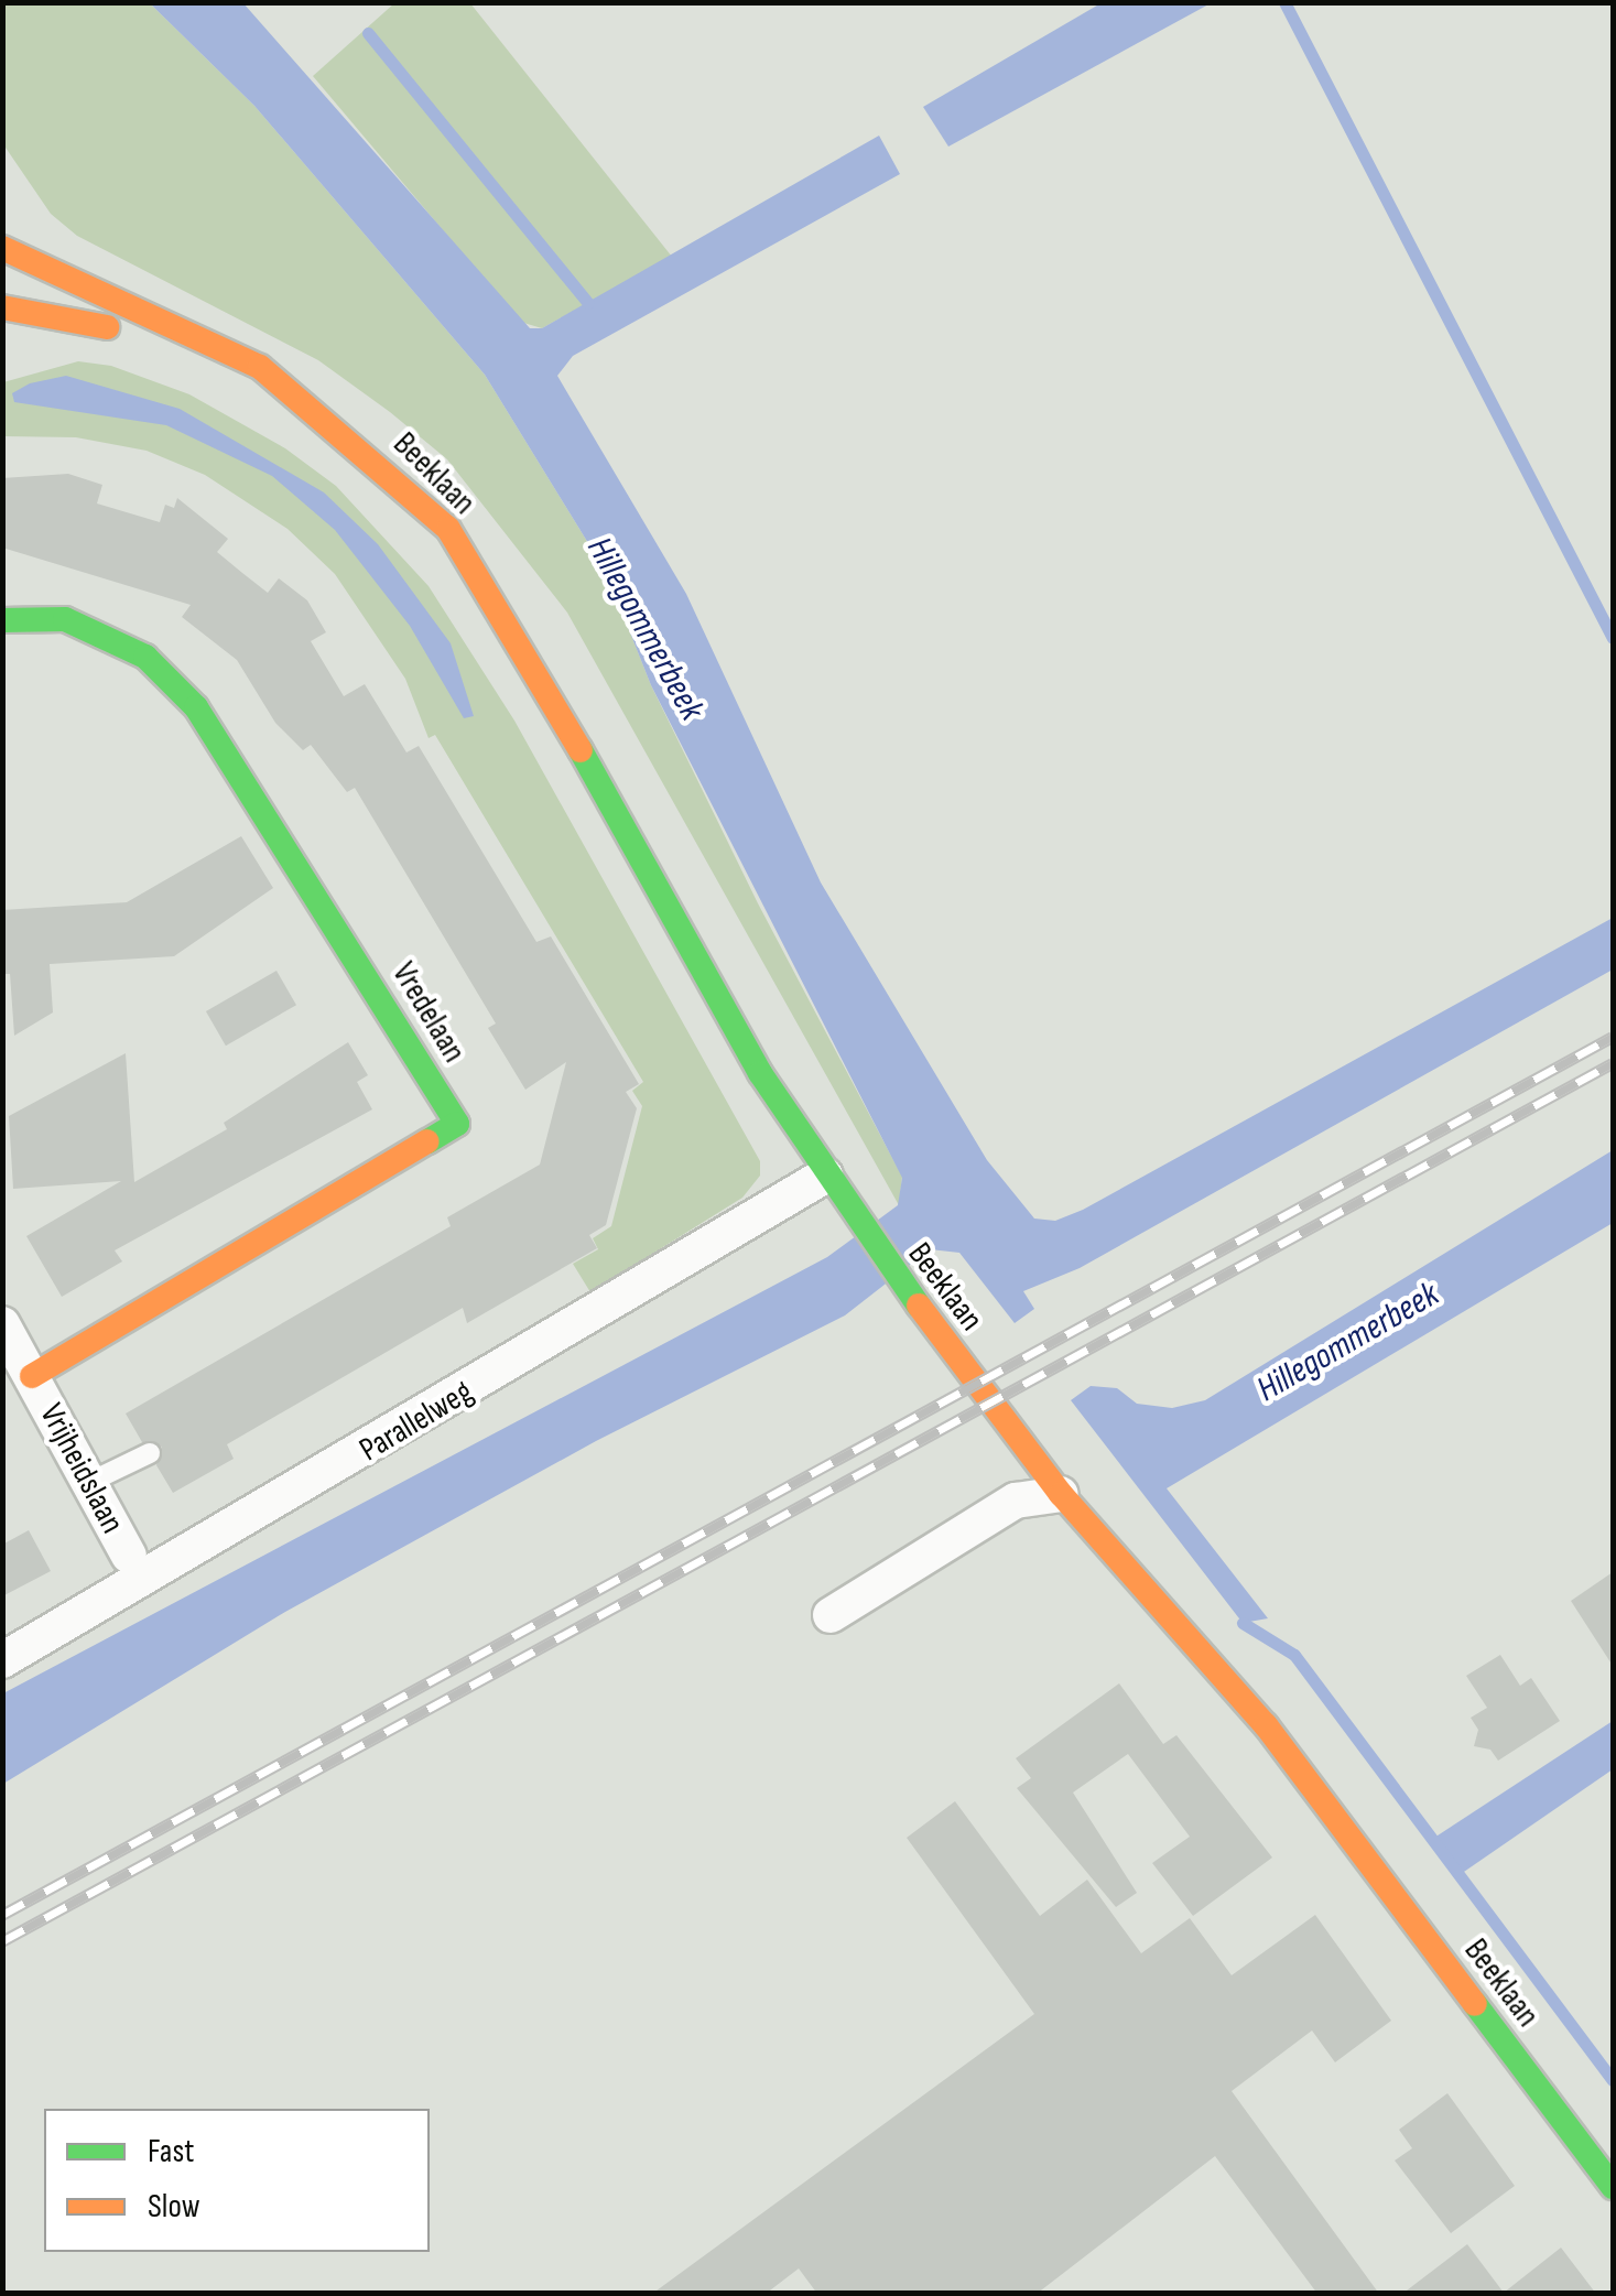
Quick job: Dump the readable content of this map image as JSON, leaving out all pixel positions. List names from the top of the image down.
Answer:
{
  "streets": {
    "main road": ["Beeklaan", "Vredelaan"],
    "street": ["Parallelweg", "Vrijheidslaan"]
  },
  "crossings": [
    ["Beeklaan", "Parallelweg"],
    ["Vredelaan", "Vrijheidslaan"]
  ],
  "water": ["Hillegommerbeek"],
  "legend": ["Fast", "Slow"]
}
